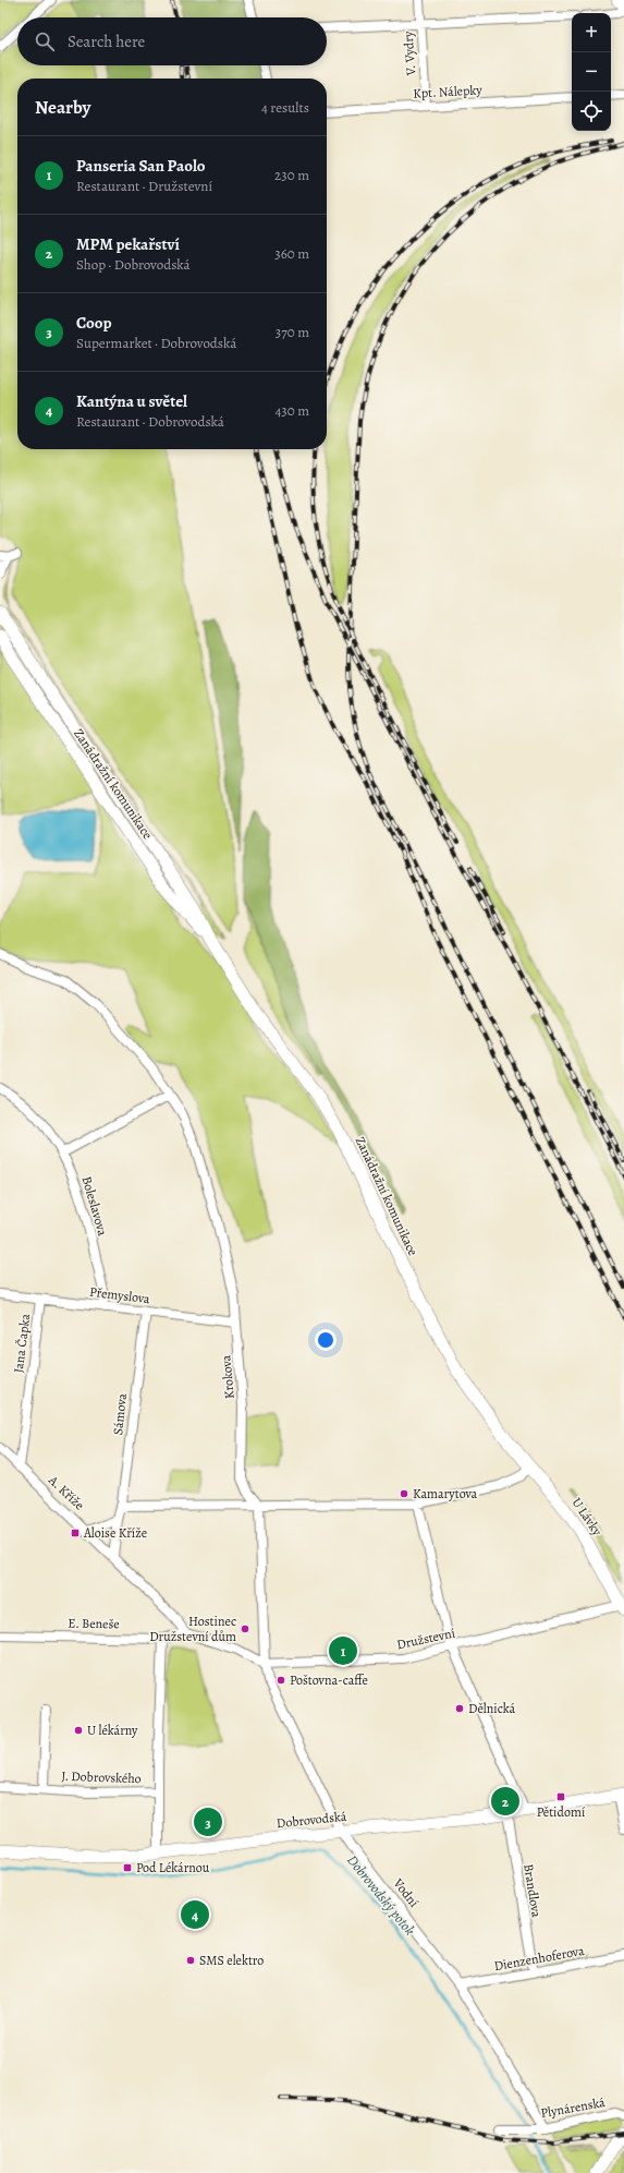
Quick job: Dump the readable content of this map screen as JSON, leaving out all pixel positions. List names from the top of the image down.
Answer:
{
  "streets": {
    "main road": ["Zanádražní komunikace", "U Lávky", "Dobrovodská"],
    "street": [
      "V. Vydry",
      "Kpt. Nálepky",
      "Boleslavova",
      "Přemyslova",
      "Jana Čapka",
      "Krokova",
      "Sámova",
      "A. Kříže",
      "E. Beneše",
      "Družstevní",
      "J. Dobrovského",
      "Brandlova",
      "Vodní",
      "Dienzenhoferova",
      "Plynárenská"
    ]
  },
  "crossings": [
    ["V. Vydry", "Kpt. Nálepky"],
    ["Zanádražní komunikace", "U Lávky"],
    ["Boleslavova", "Přemyslova"],
    ["Přemyslova", "Jana Čapka"],
    ["Přemyslova", "Krokova"],
    ["Přemyslova", "Sámova"],
    ["Jana Čapka", "A. Kříže"],
    ["Sámova", "A. Kříže"],
    ["A. Kříže", "E. Beneše"],
    ["A. Kříže", "Družstevní"],
    ["U Lávky", "Družstevní"],
    ["E. Beneše", "Družstevní"],
    ["Družstevní", "Vodní"],
    ["Dobrovodská", "Brandlova"],
    ["Dobrovodská", "Vodní"],
    ["Brandlova", "Dienzenhoferova"],
    ["Vodní", "Dienzenhoferova"],
    ["Vodní", "Plynárenská"]
  ],
  "water": ["Dobrovodský potok"],
  "places": {
    "other": [
      "Kamarytova",
      "Hostinec Družstevní dům",
      "Poštovna-caffe",
      "Dělnická",
      "U lékárny",
      "SMS elektro"
    ],
    "transit": ["Aloise Kříže", "Pětidomí", "Pod Lékárnou"]
  },
  "page": {
    "map_buttons": ["+", "−"],
    "search": "Search here",
    "heading": ["Nearby", "4 results"],
    "list": [
      {
        "mark": "1",
        "name": "Panseria San Paolo",
        "note": "Restaurant · Družstevní",
        "value": "230 m"
      },
      {
        "mark": "2",
        "name": "MPM pekařství",
        "note": "Shop · Dobrovodská",
        "value": "360 m"
      },
      {
        "mark": "3",
        "name": "Coop",
        "note": "Supermarket · Dobrovodská",
        "value": "370 m"
      },
      {
        "mark": "4",
        "name": "Kantýna u světel",
        "note": "Restaurant · Dobrovodská",
        "value": "430 m"
      }
    ],
    "pins": [
      "1",
      "2",
      "3",
      "4"
    ]
  }
}
